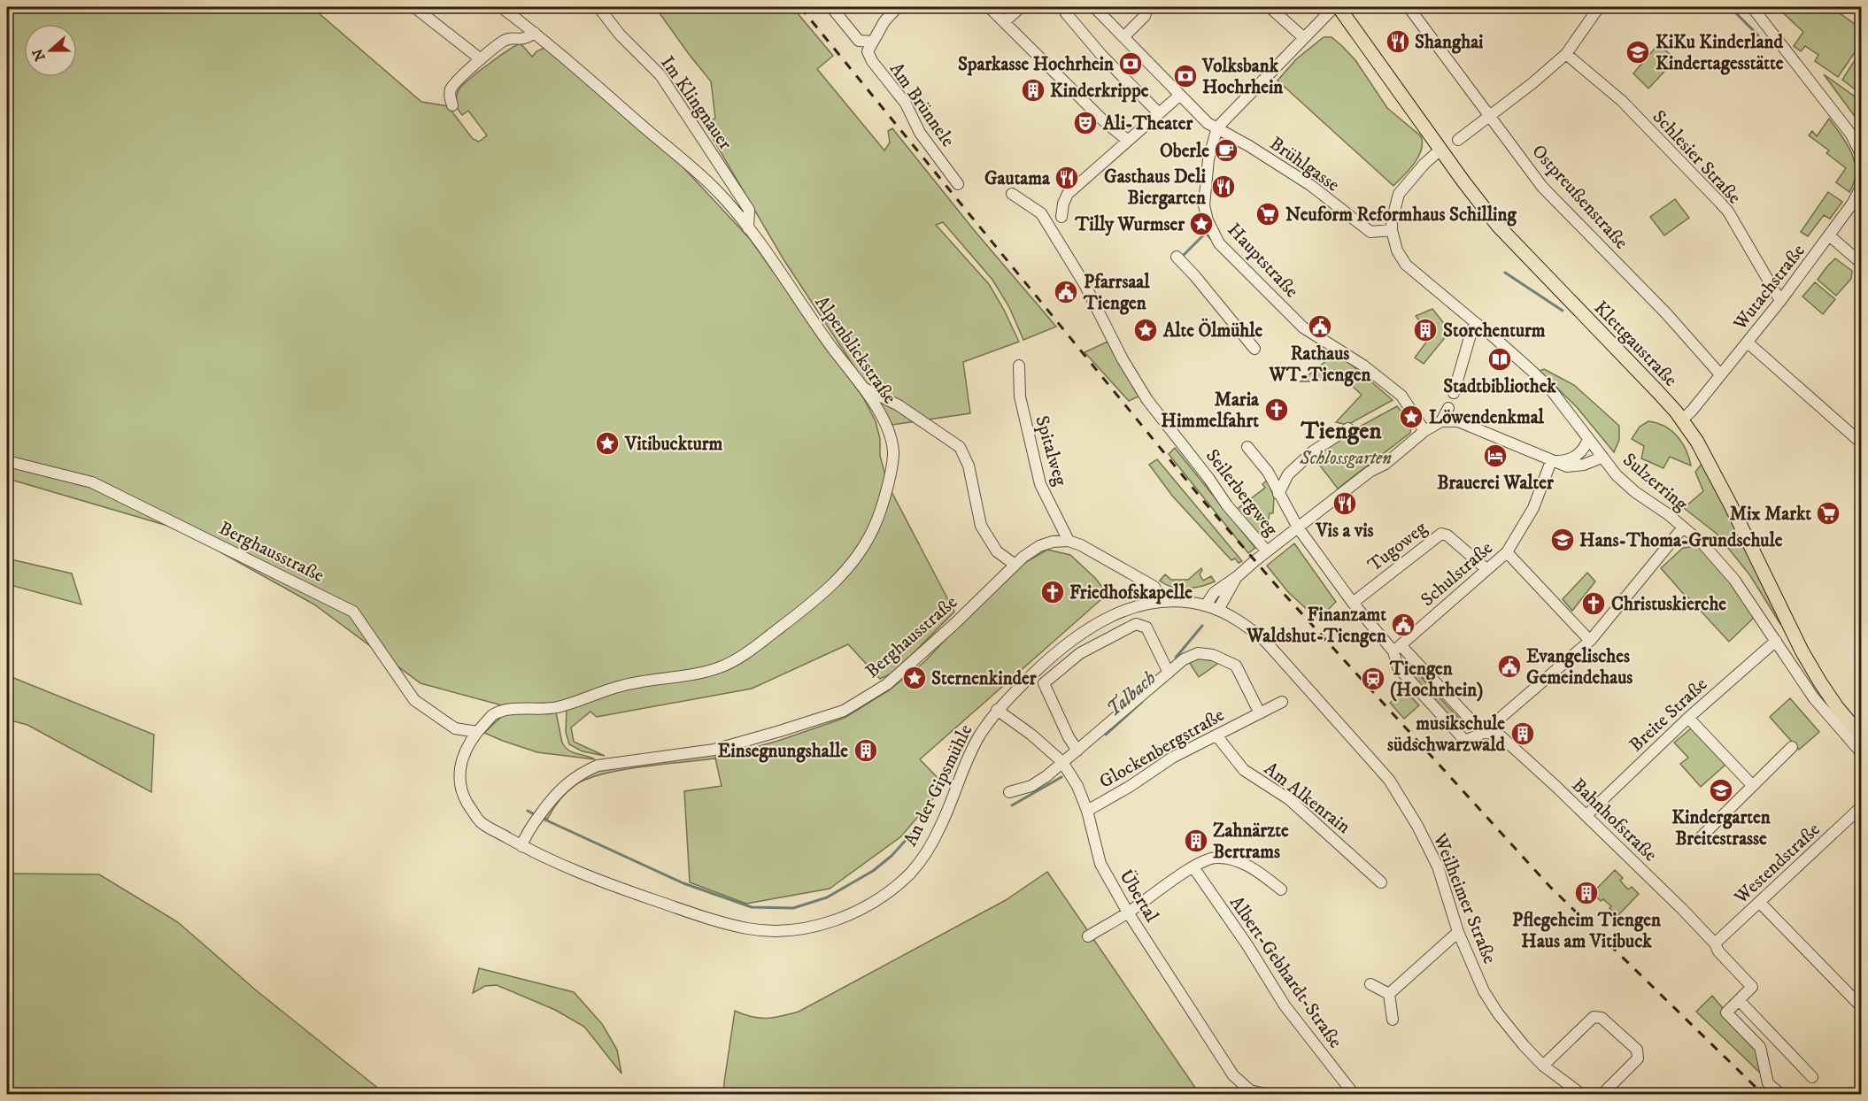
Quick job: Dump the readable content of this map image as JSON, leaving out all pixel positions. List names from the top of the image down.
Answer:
{
  "streets": {
    "main road": ["Klettgaustraße"],
    "street": [
      "Im Klingnauer",
      "Am Brünnele",
      "Schlesier Straße",
      "Brühlgasse",
      "Ostpreußenstraße",
      "Hauptstraße",
      "Wutachstraße",
      "Alpenblickstraße",
      "Spitalweg",
      "Sulzerring",
      "Seilerbergweg",
      "Tugoweg",
      "Berghausstraße",
      "Schulstraße",
      "Breite Straße",
      "Glockenbergstraße",
      "An der Gipsmühle",
      "Am Alkenrain",
      "Bahnhofstraße",
      "Westendstraße",
      "Übertal",
      "Weilheimer Straße",
      "Albert-Gebhardt-Straße"
    ]
  },
  "crossings": [
    ["Im Klingnauer", "Alpenblickstraße"],
    ["Schlesier Straße", "Wutachstraße"],
    ["Brühlgasse", "Hauptstraße"],
    ["Brühlgasse", "Sulzerring"],
    ["Ostpreußenstraße", "Wutachstraße"],
    ["Wutachstraße", "Klettgaustraße"],
    ["Alpenblickstraße", "Berghausstraße"],
    ["Alpenblickstraße", "An der Gipsmühle"],
    ["Spitalweg", "Berghausstraße"],
    ["Sulzerring", "Breite Straße"],
    ["Tugoweg", "Schulstraße"],
    ["Tugoweg", "Bahnhofstraße"],
    ["Berghausstraße", "An der Gipsmühle"],
    ["Schulstraße", "Bahnhofstraße"],
    ["Breite Straße", "Bahnhofstraße"],
    ["Glockenbergstraße", "Am Alkenrain"],
    ["Glockenbergstraße", "Übertal"],
    ["An der Gipsmühle", "Übertal"],
    ["An der Gipsmühle", "Weilheimer Straße"],
    ["Bahnhofstraße", "Westendstraße"],
    ["Übertal", "Albert-Gebhardt-Straße"]
  ],
  "districts": ["Tiengen"],
  "water": ["Talbach"],
  "parks": ["Schlossgarten"],
  "places": {
    "restaurant": [
      "Shanghai",
      "Gautama",
      "Gasthaus Deli Biergarten",
      "Vis a vis"
    ],
    "school or university": ["KiKu Kinderland Kindertagesstätte", "Hans-Thoma-Grundschule", "Kindergarten Breitestrasse"],
    "bank": ["Sparkasse Hochrhein", "Volksbank Hochrhein"],
    "building": [
      "Kinderkrippe",
      "Storchenturm",
      "musikschule südschwarzwald",
      "Einsegnungshalle",
      "Zahnärzte Bertrams",
      "Pflegeheim Tiengen Haus am Vitibuck"
    ],
    "theatre": ["Ali-Theater"],
    "cafe": ["Oberle"],
    "supermarket": ["Neuform Reformhaus Schilling", "Mix Markt"],
    "place": [
      "Tilly Wurmser",
      "Alte Ölmühle",
      "Löwendenkmal",
      "Vitibuckturm",
      "Sternenkinder"
    ],
    "public building": [
      "Pfarrsaal Tiengen",
      "Rathaus WT-Tiengen",
      "Finanzamt Waldshut-Tiengen",
      "Evangelisches Gemeindehaus"
    ],
    "library": ["Stadtbibliothek"],
    "church": ["Maria Himmelfahrt", "Friedhofskapelle", "Christuskierche"],
    "hotel": ["Brauerei Walter"],
    "station": ["Tiengen (Hochrhein)"]
  },
  "north": "left"
}
